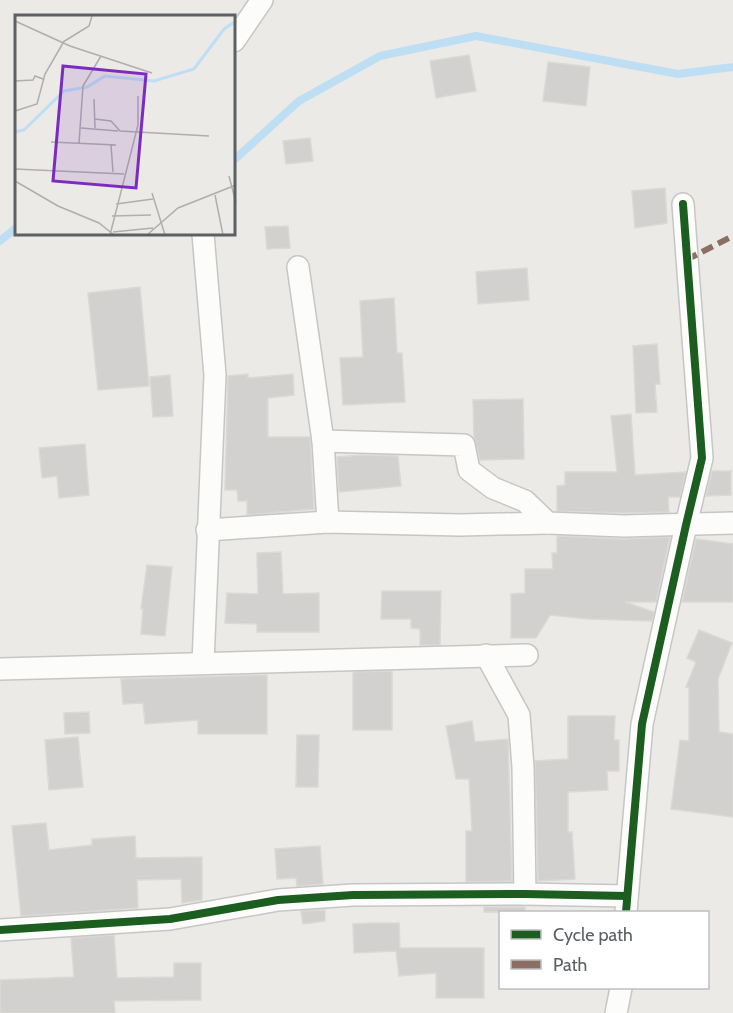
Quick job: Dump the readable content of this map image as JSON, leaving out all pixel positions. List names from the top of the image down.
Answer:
{
  "legend": ["Cycle path", "Path"]
}
